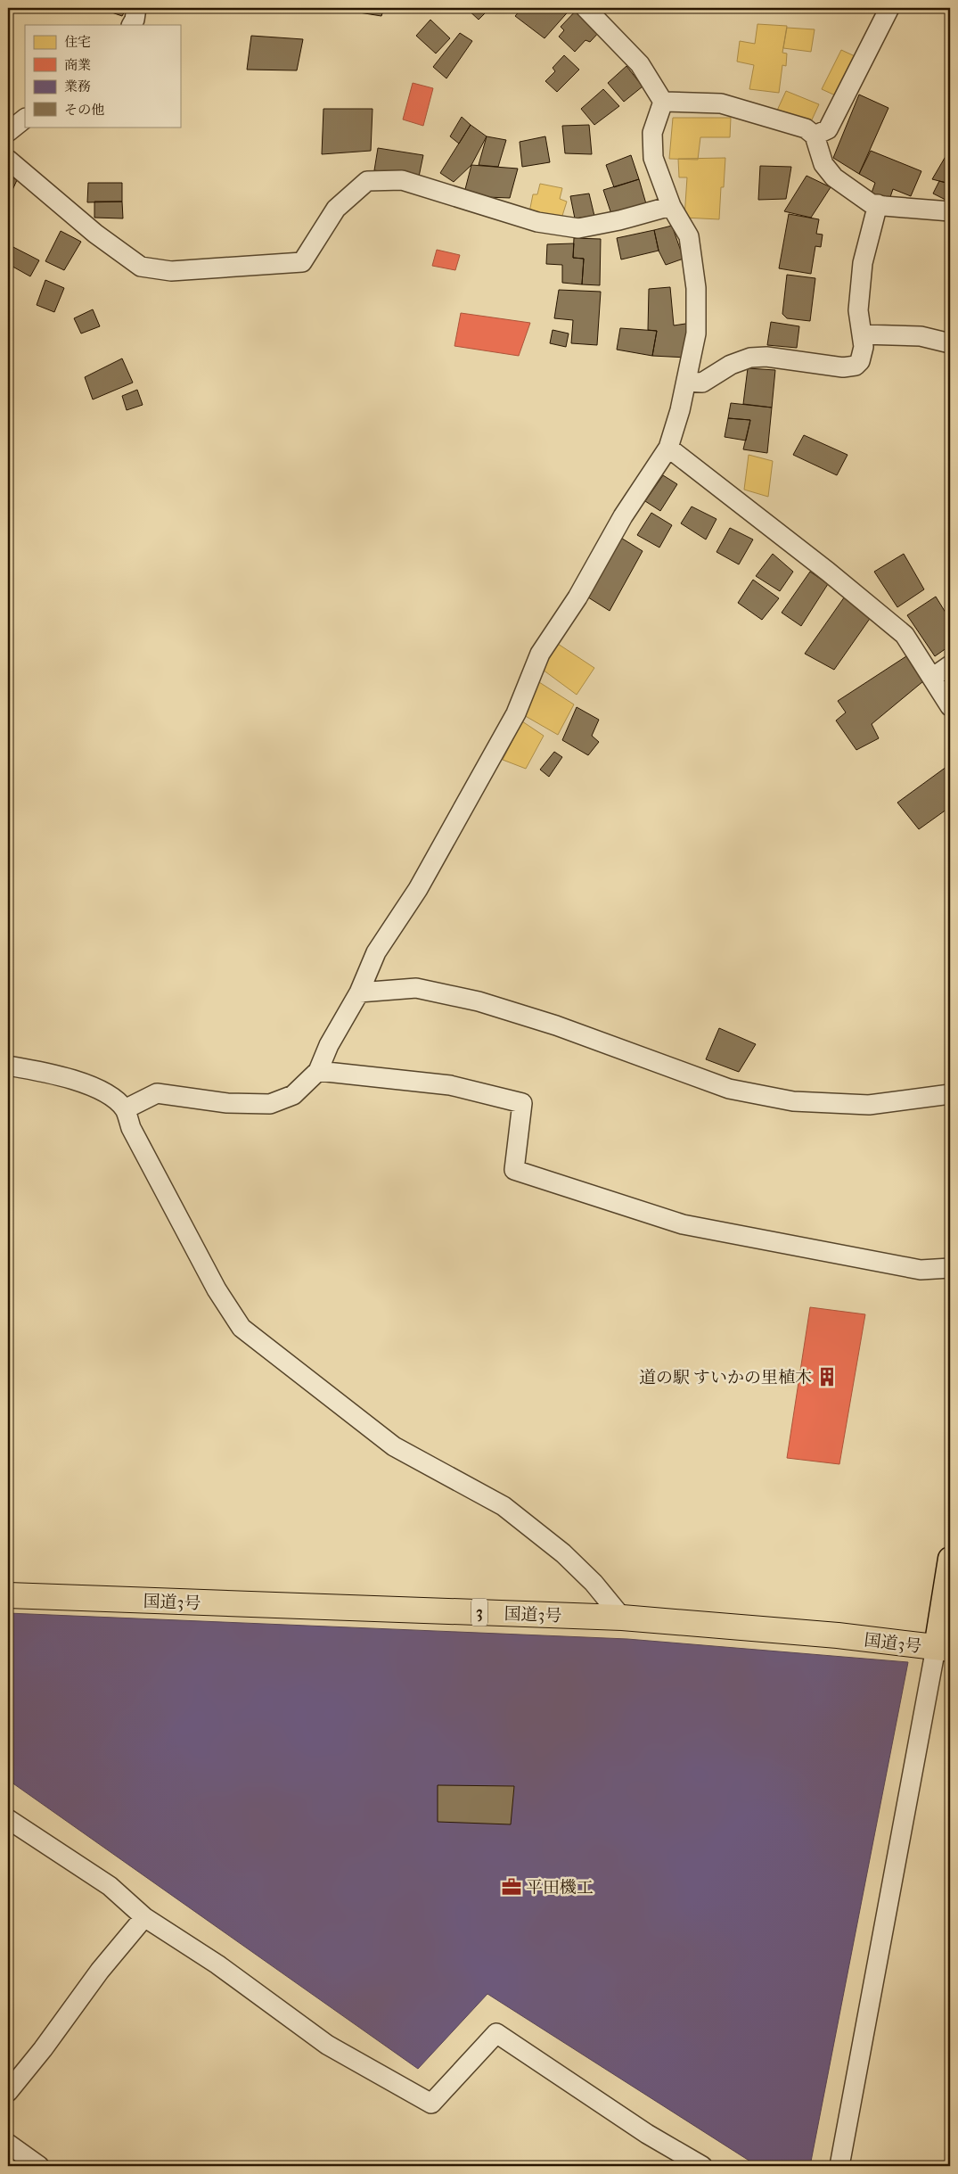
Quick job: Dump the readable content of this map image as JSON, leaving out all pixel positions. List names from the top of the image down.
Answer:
{
  "streets": {
    "highway": ["国道3号", "3"]
  },
  "places": {
    "building": ["道の駅 すいかの里植木"],
    "office": ["平田機工"]
  },
  "legend": [
    "住宅",
    "商業",
    "業務",
    "その他"
  ]
}
